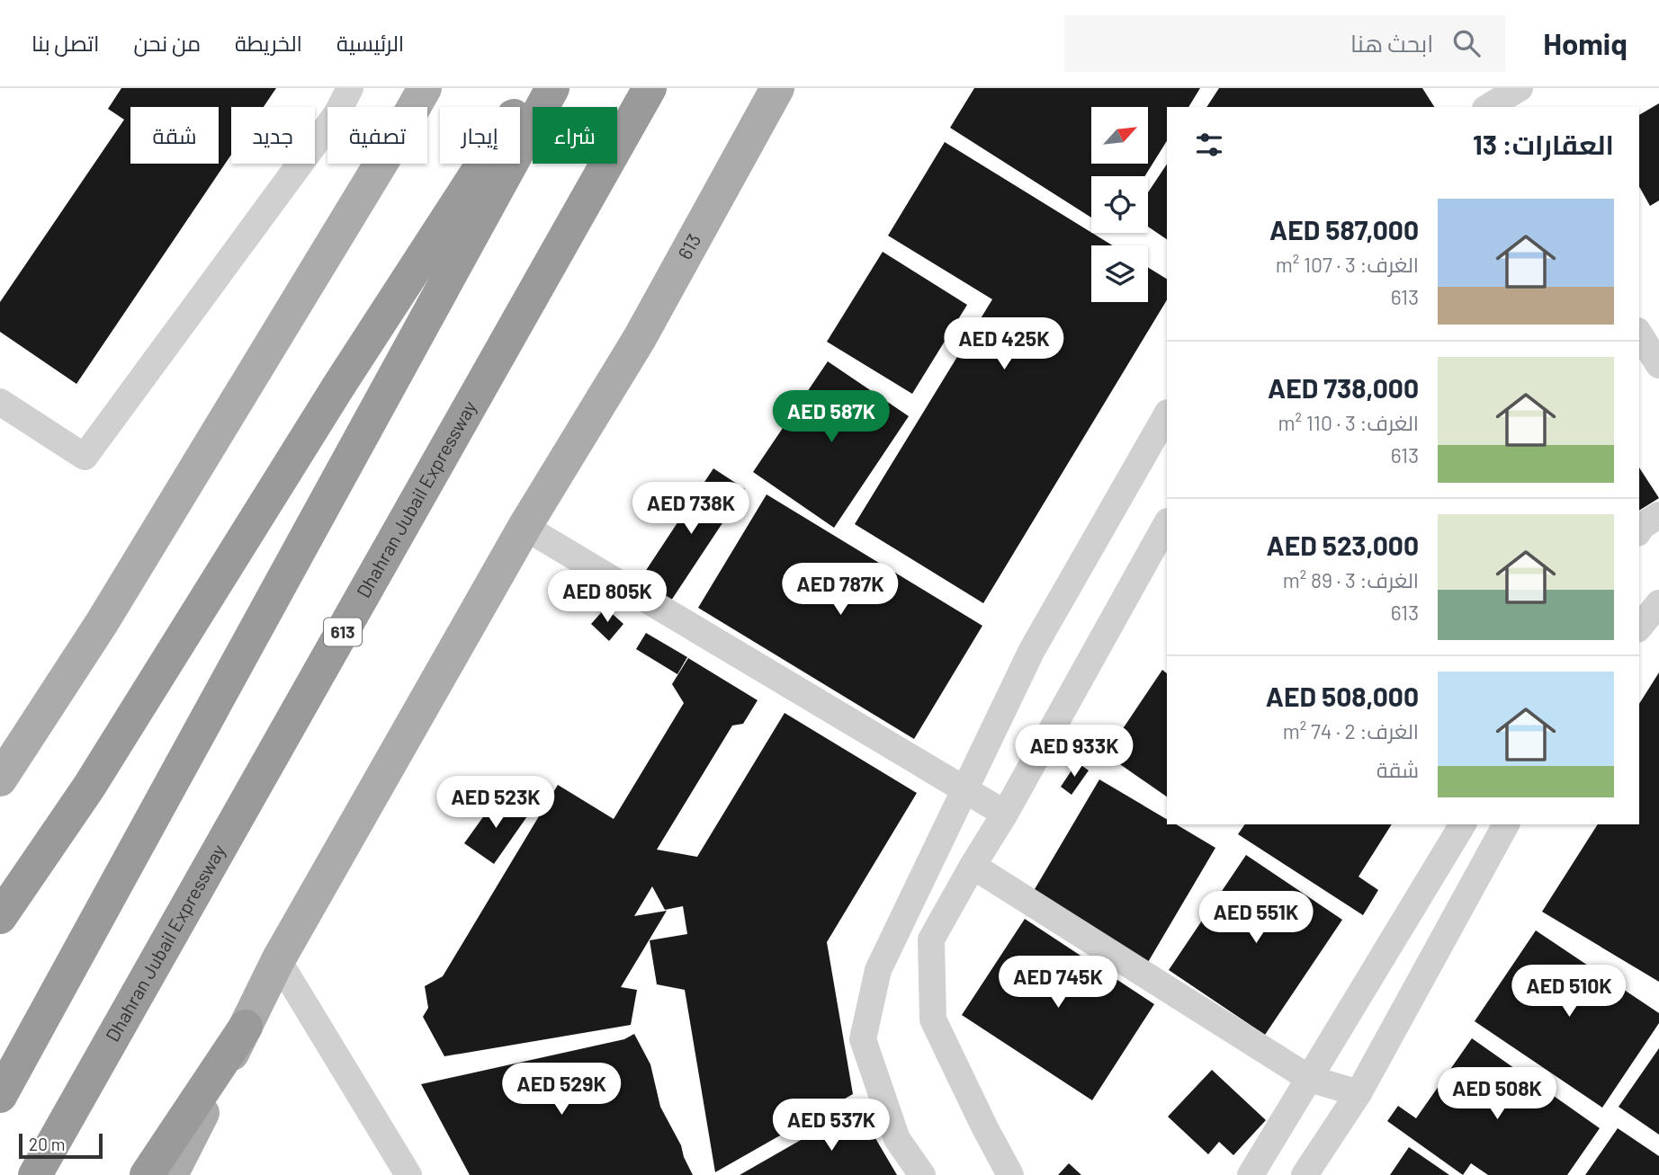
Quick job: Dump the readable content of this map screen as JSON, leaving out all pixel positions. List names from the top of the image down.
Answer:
{
  "streets": {
    "highway": ["613", "Dhahran Jubail Expressway"]
  },
  "scale_bar": "20 m",
  "north": "top right",
  "page": {
    "header": "Homiq",
    "search": "ابحث هنا",
    "nav": [
      "الرئيسية",
      "الخريطة",
      "من نحن",
      "اتصل بنا"
    ],
    "chip": [
      "شراء",
      "إيجار",
      "تصفية",
      "جديد",
      "شقة"
    ],
    "heading": "العقارات: 13",
    "list": [
      {
        "name": "AED 587,000",
        "note": "الغرف: 3 · 107 m² · 613"
      },
      {
        "name": "AED 738,000",
        "note": "الغرف: 3 · 110 m² · 613"
      },
      {
        "name": "AED 523,000",
        "note": "الغرف: 3 · 89 m² · 613"
      },
      {
        "name": "AED 508,000",
        "note": "الغرف: 2 · 74 m² · شقة"
      }
    ],
    "price": [
      "AED 425K",
      "AED 587K",
      "AED 738K",
      "AED 787K",
      "AED 805K",
      "AED 933K",
      "AED 523K",
      "AED 551K",
      "AED 745K",
      "AED 510K",
      "AED 529K",
      "AED 508K",
      "AED 537K"
    ],
    "scale": "20 m"
  }
}
